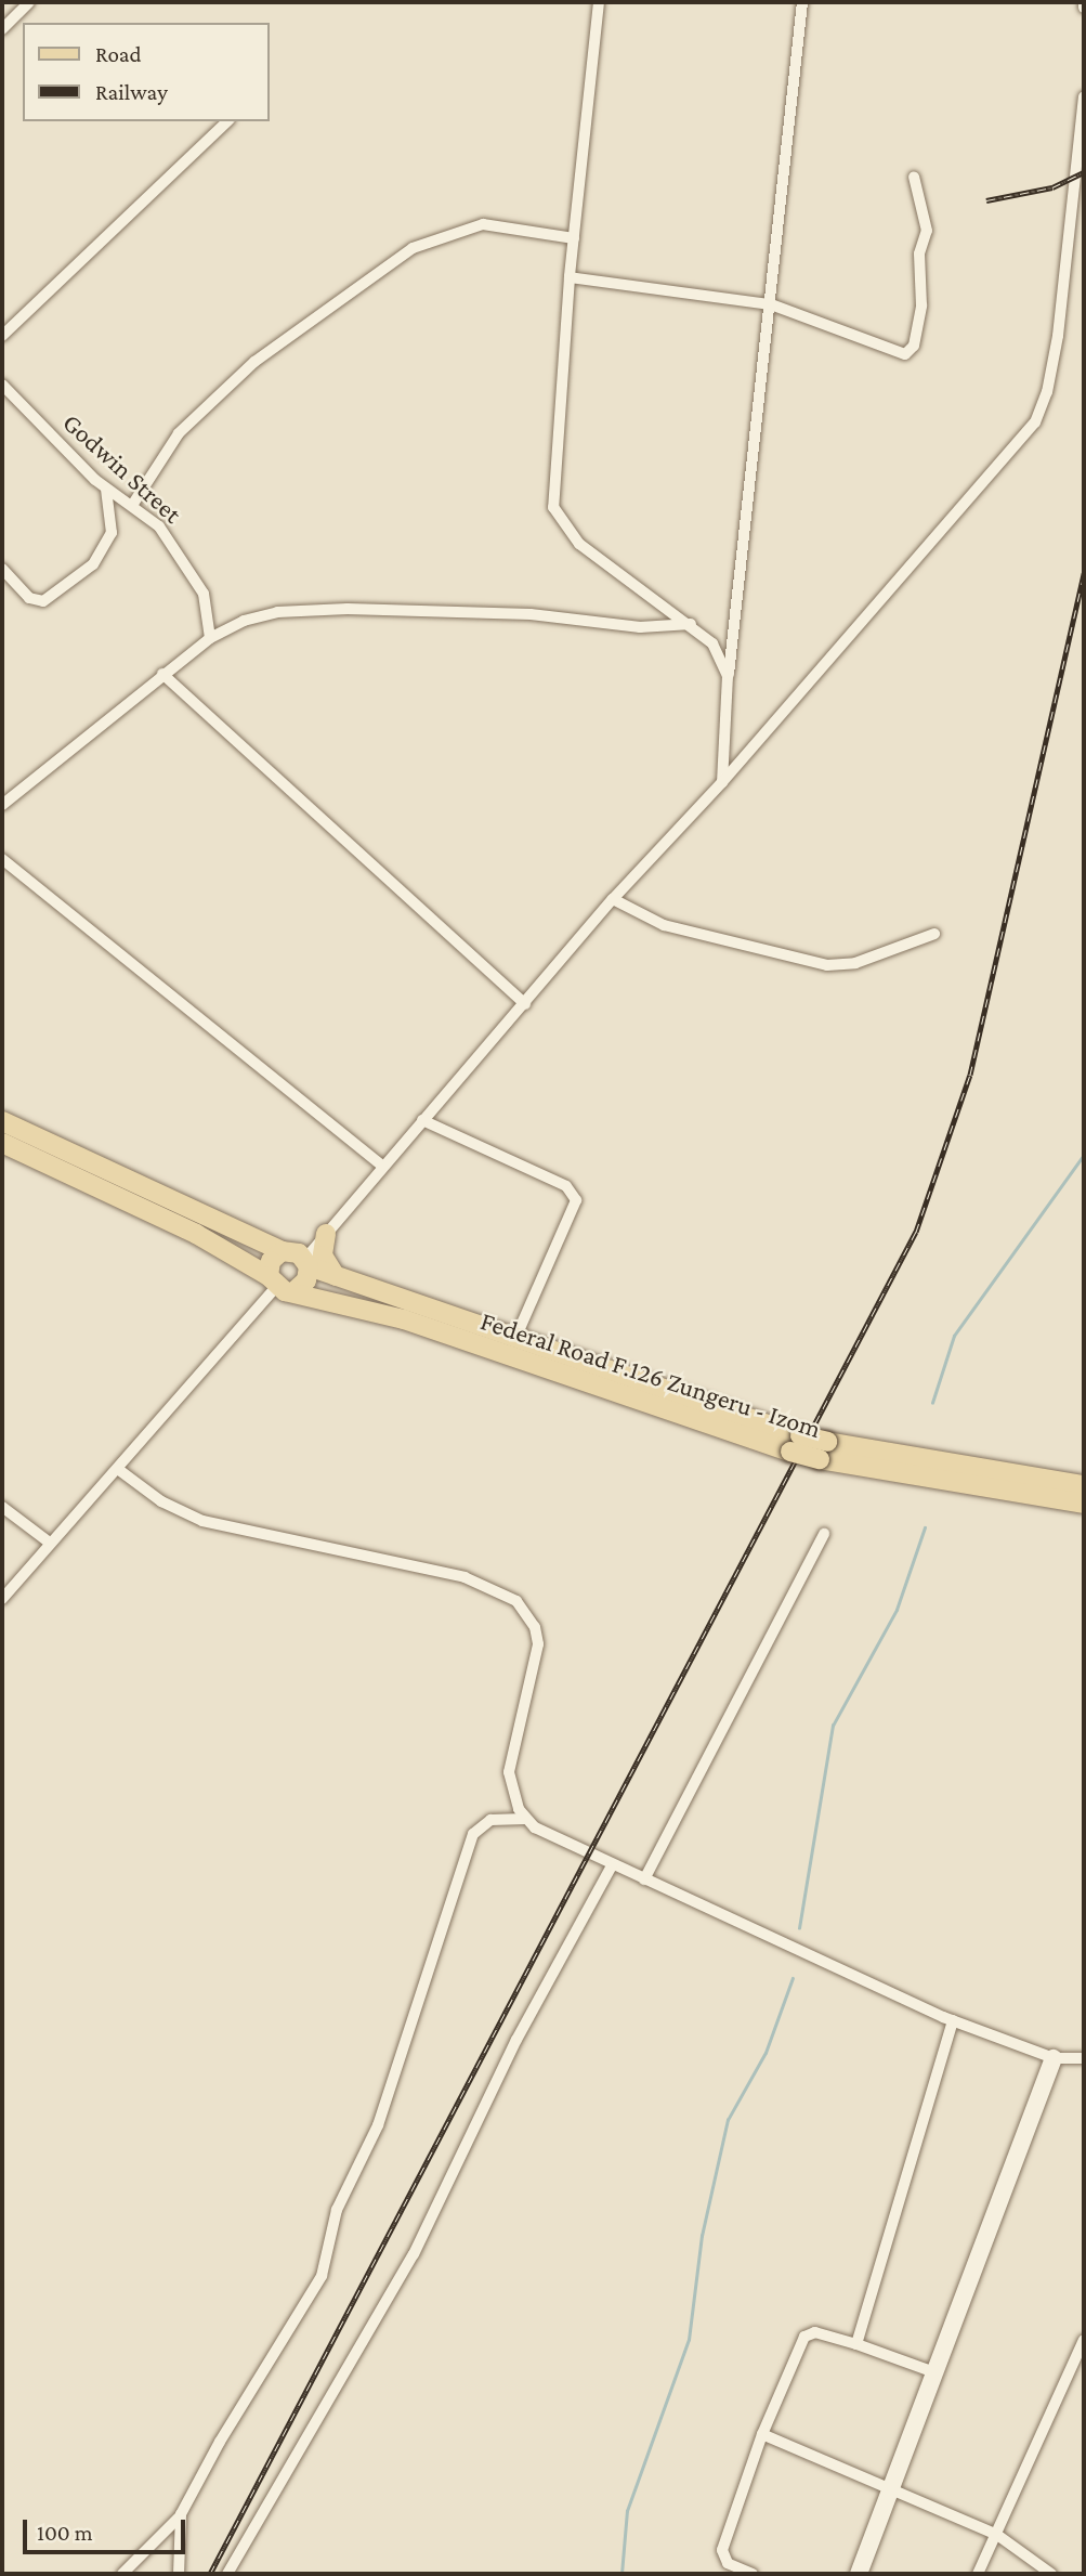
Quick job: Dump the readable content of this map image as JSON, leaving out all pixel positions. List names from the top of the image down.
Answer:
{
  "streets": {
    "main road": ["Federal Road F.126 Zungeru - Izom"],
    "street": ["Godwin Street"]
  },
  "legend": ["Road", "Railway"],
  "scale_bar": "100 m"
}
